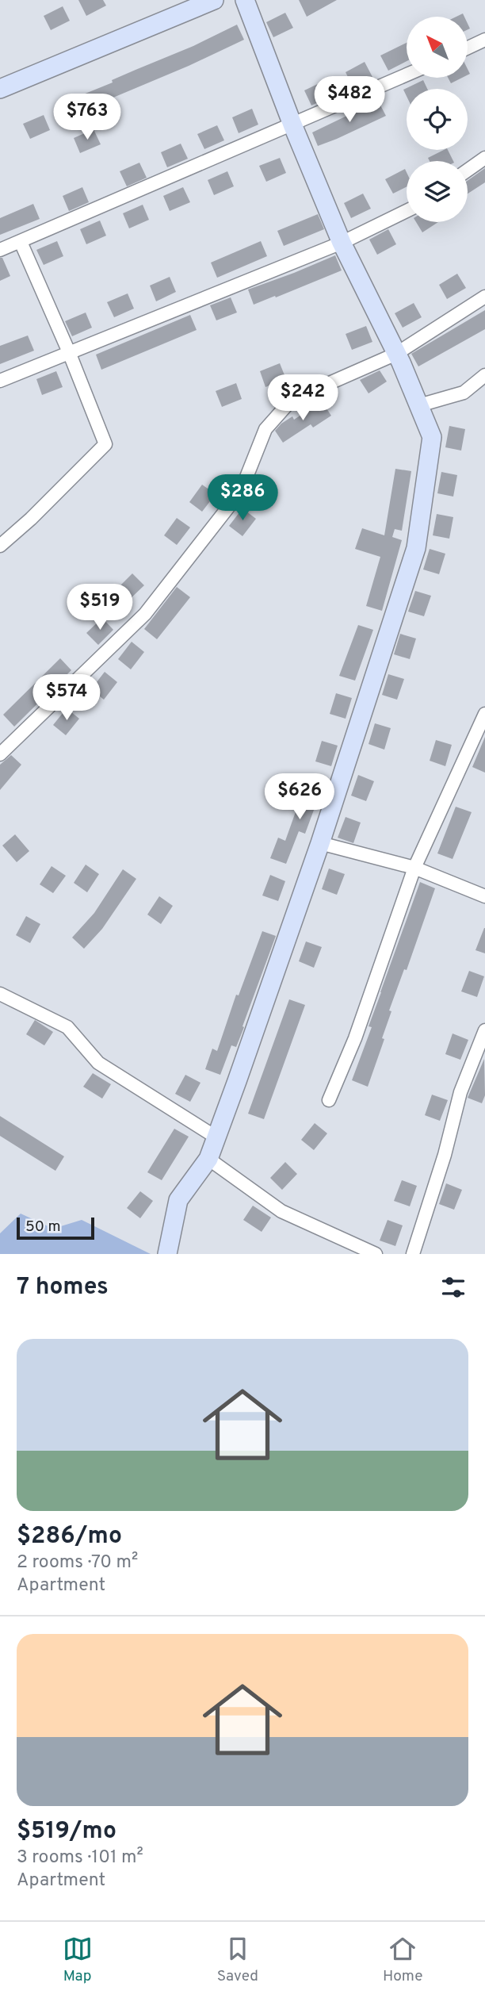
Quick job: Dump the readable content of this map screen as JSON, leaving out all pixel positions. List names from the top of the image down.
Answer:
{
  "scale_bar": "50 m",
  "north": "top left",
  "page": {
    "price": [
      "$482",
      "$763",
      "$242",
      "$286",
      "$519",
      "$574",
      "$626"
    ],
    "scale": "50 m",
    "heading": "7 homes",
    "list": [
      {
        "name": "$286/mo",
        "note": "2 rooms · 70 m² · Apartment"
      },
      {
        "name": "$519/mo",
        "note": "3 rooms · 101 m² · Apartment"
      }
    ],
    "tabs": ["Map", "Saved", "Home"]
  }
}
